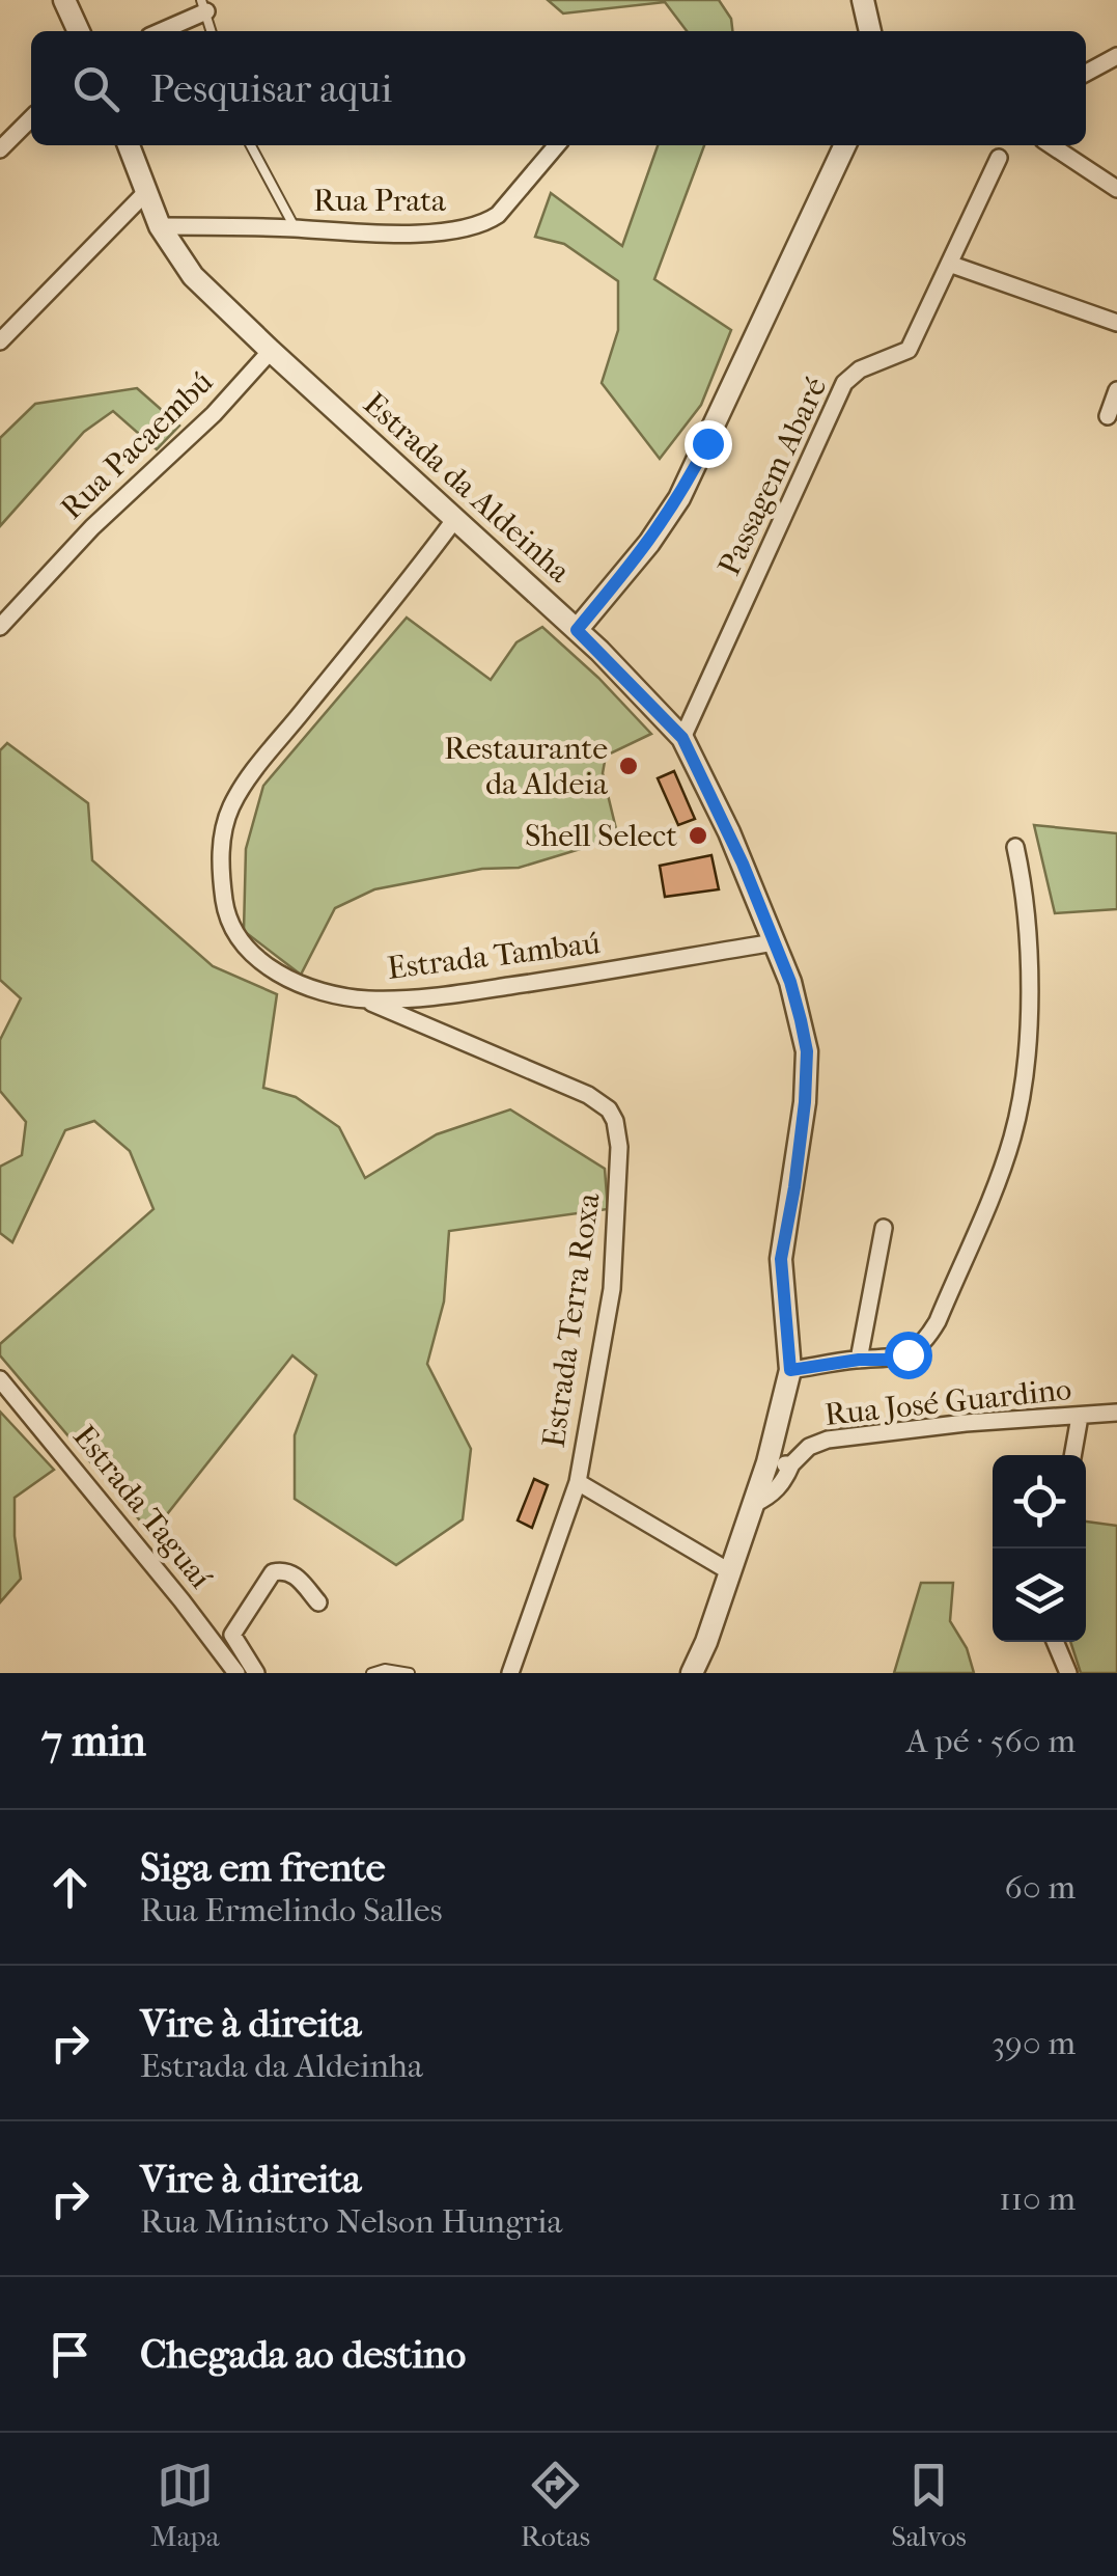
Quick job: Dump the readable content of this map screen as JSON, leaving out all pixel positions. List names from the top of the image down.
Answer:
{
  "streets": {
    "street": [
      "Rua Prata",
      "Rua Pacaembú",
      "Passagem Abaré",
      "Estrada da Aldeinha",
      "Estrada Tambaú",
      "Estrada Terra Roxa",
      "Rua José Guardino",
      "Estrada Taguaí"
    ]
  },
  "crossings": [
    ["Rua Prata", "Estrada da Aldeinha"],
    ["Rua Pacaembú", "Estrada da Aldeinha"],
    ["Passagem Abaré", "Estrada da Aldeinha"],
    ["Estrada da Aldeinha", "Estrada Tambaú"],
    ["Estrada da Aldeinha", "Rua José Guardino"],
    ["Estrada Tambaú", "Estrada Terra Roxa"]
  ],
  "places": ["Restaurante da Aldeia", "Shell Select"],
  "page": {
    "search": "Pesquisar aqui",
    "heading": ["7 min", "A pé · 560 m"],
    "list": [
      ["Siga em frente", "Rua Ermelindo Salles", "60 m"],
      ["Vire à direita", "Estrada da Aldeinha", "390 m"],
      ["Vire à direita", "Rua Ministro Nelson Hungria", "110 m"],
      "Chegada ao destino"
    ],
    "nav": ["Mapa", "Rotas", "Salvos"]
  }
}
